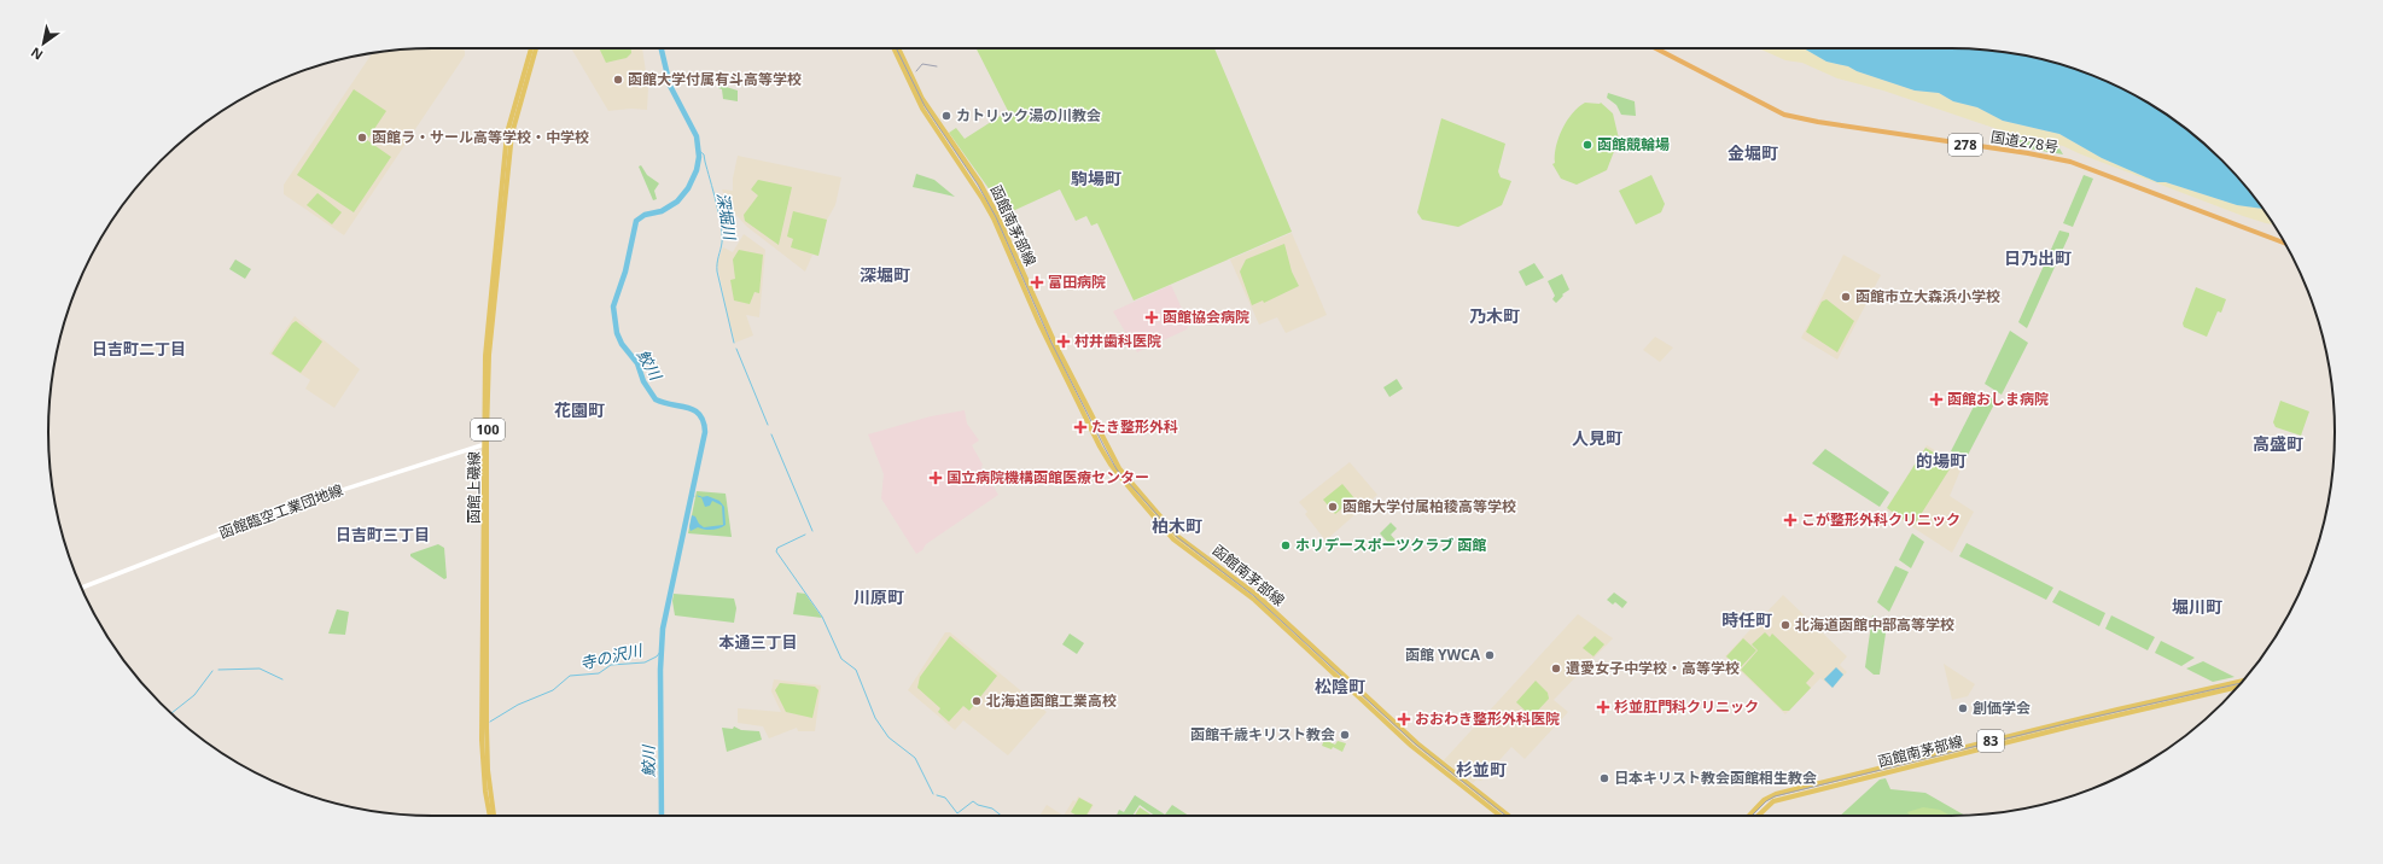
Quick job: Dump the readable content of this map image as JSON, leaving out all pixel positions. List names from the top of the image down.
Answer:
{
  "streets": {
    "highway": ["国道278号", "278"],
    "main road": [
      "函館南茅部線",
      "100",
      "函館上磯線",
      "函館臨空工業団地線",
      "83"
    ]
  },
  "crossings": [
    ["函館上磯線", "函館臨空工業団地線"]
  ],
  "districts": [
    "金堀町",
    "駒場町",
    "日乃出町",
    "深堀町",
    "乃木町",
    "日吉町二丁目",
    "花園町",
    "人見町",
    "高盛町",
    "的場町",
    "柏木町",
    "日吉町三丁目",
    "川原町",
    "堀川町",
    "時任町",
    "本通三丁目",
    "松陰町",
    "杉並町"
  ],
  "water": ["深堀川", "鮫川", "寺の沢川"],
  "places": {
    "other": [
      "函館大学付属有斗高等学校",
      "カトリック湯の川教会",
      "函館ラ・サール高等学校・中学校",
      "函館競輪場",
      "函館市立大森浜小学校",
      "函館大学付属柏稜高等学校",
      "ホリデースポーツクラブ 函館",
      "北海道函館中部高等学校",
      "函館 YWCA",
      "遺愛女子中学校・高等学校",
      "北海道函館工業高校",
      "創価学会",
      "函館千歳キリスト教会",
      "日本キリスト教会函館相生教会"
    ],
    "health": [
      "富田病院",
      "函館協会病院",
      "村井歯科医院",
      "函館おしま病院",
      "たき整形外科",
      "国立病院機構函館医療センター",
      "こが整形外科クリニック",
      "杉並肛門科クリニック",
      "おおわき整形外科医院"
    ]
  },
  "north": "bottom left"
}
